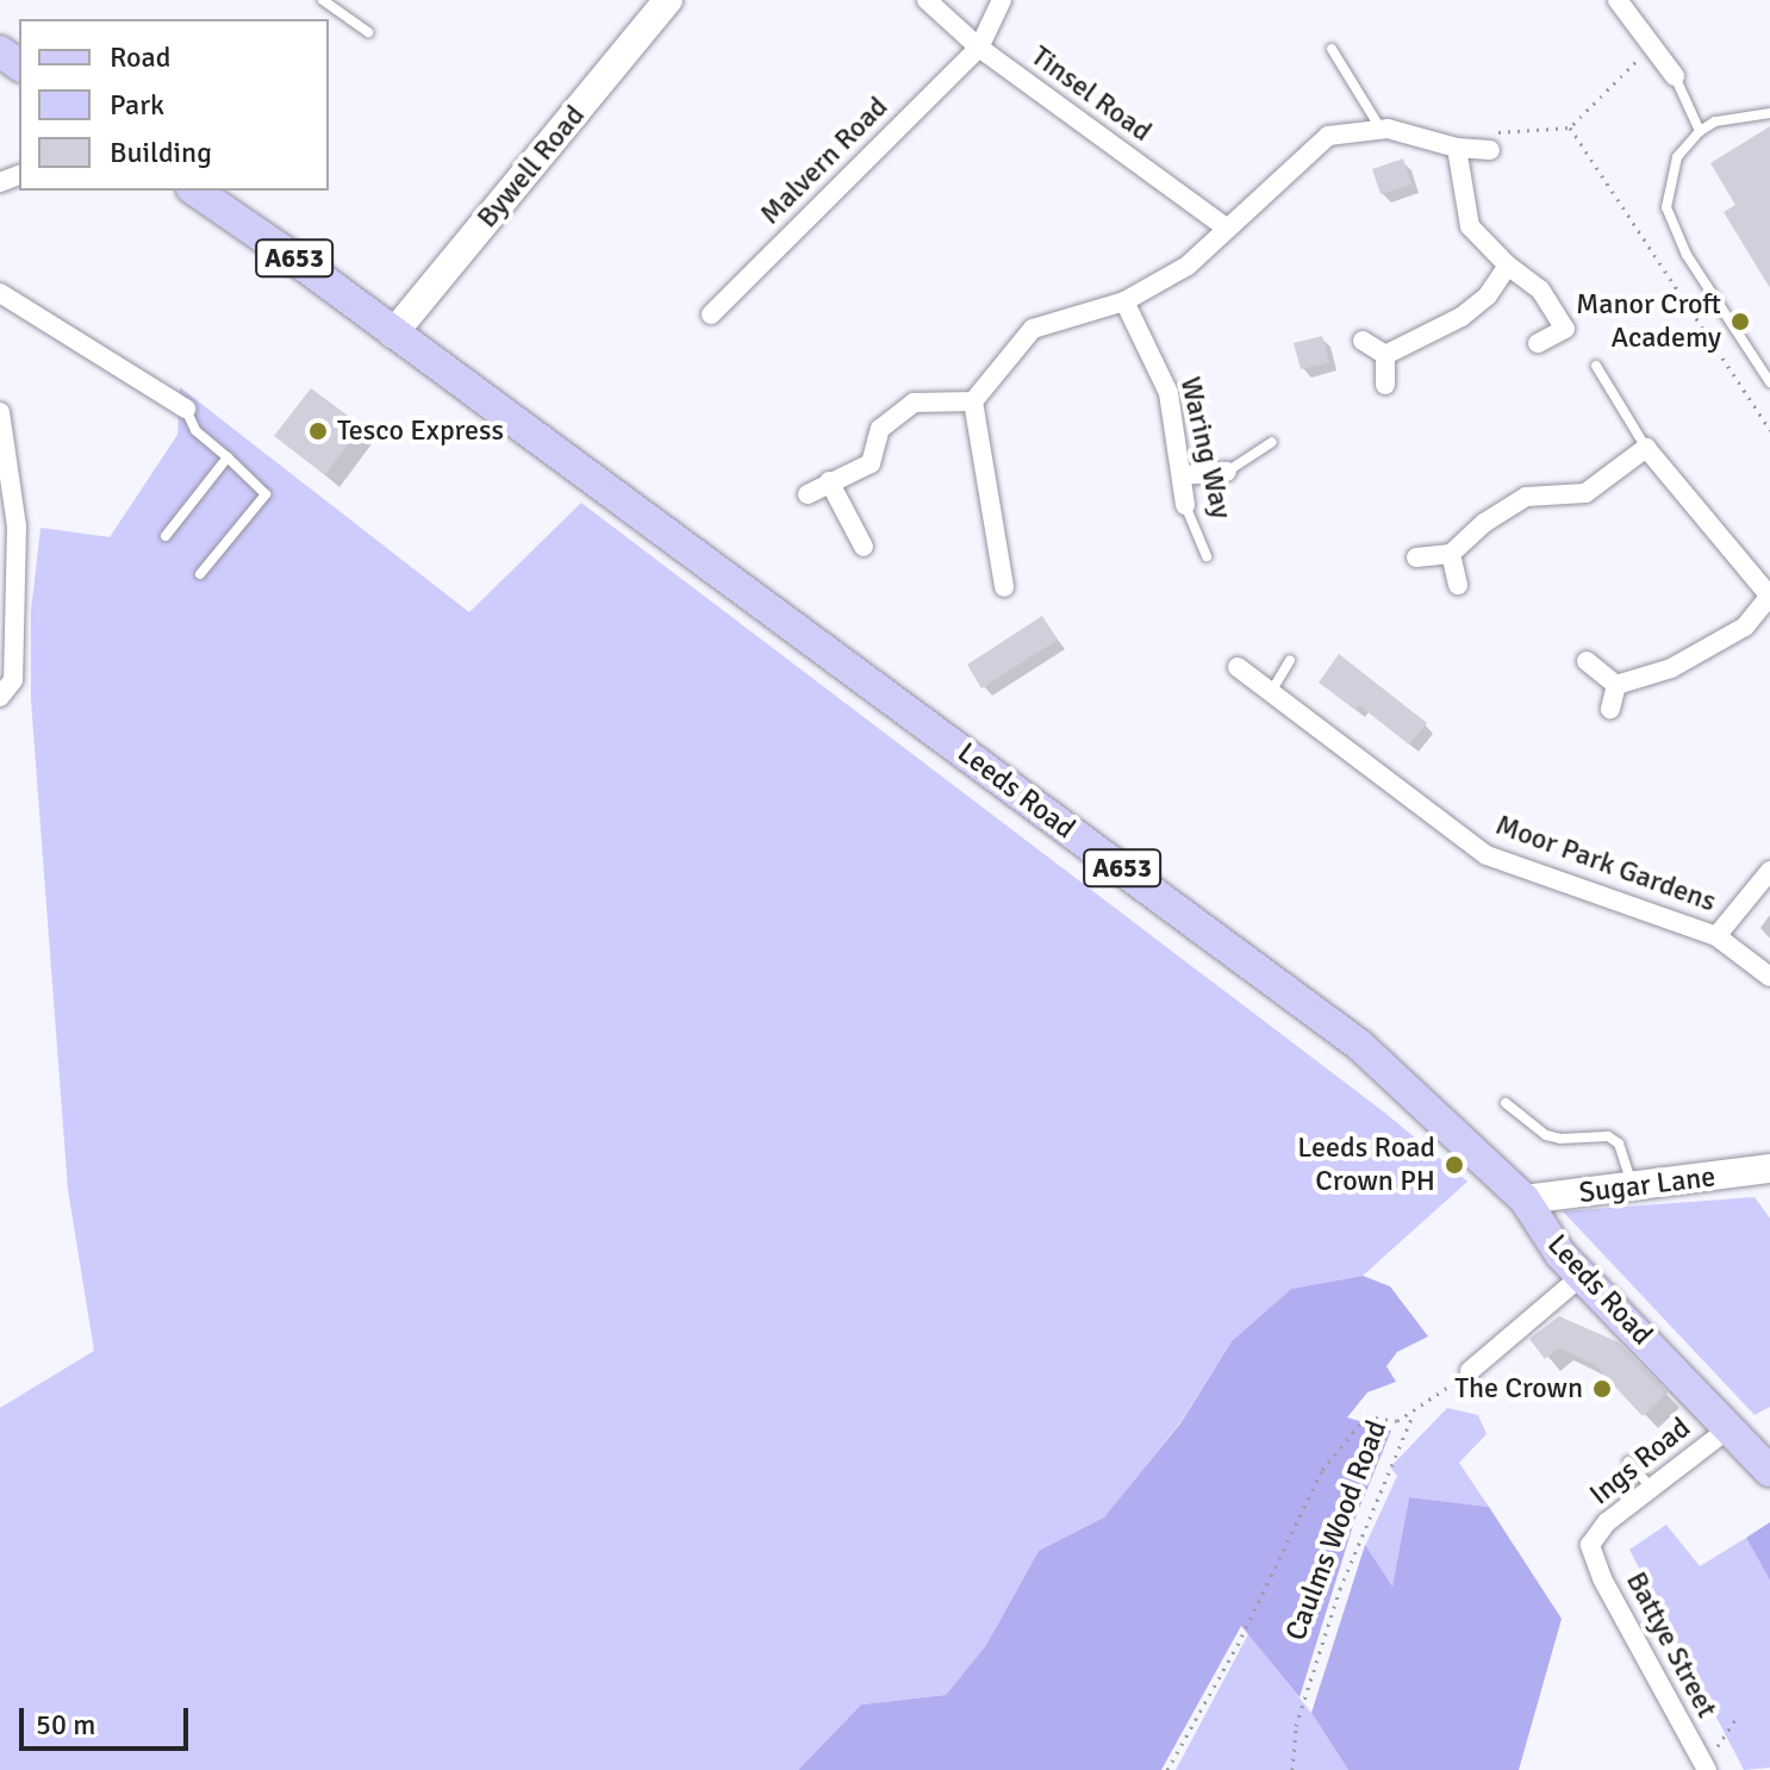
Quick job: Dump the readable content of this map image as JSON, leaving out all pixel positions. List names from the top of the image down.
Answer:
{
  "streets": {
    "main road": ["A653", "Leeds Road"],
    "street": [
      "Tinsel Road",
      "Malvern Road",
      "Bywell Road",
      "Waring Way",
      "Moor Park Gardens",
      "Sugar Lane",
      "Ings Road",
      "Battye Street"
    ],
    "path": ["Caulms Wood Road"]
  },
  "crossings": [
    ["Tinsel Road", "Malvern Road"],
    ["Bywell Road", "Leeds Road"],
    ["Leeds Road", "Sugar Lane"],
    ["Leeds Road", "Ings Road"],
    ["Ings Road", "Battye Street"]
  ],
  "places": [
    "Manor Croft Academy",
    "Tesco Express",
    "Leeds Road Crown PH",
    "The Crown"
  ],
  "legend": ["Road", "Park", "Building"],
  "scale_bar": "50 m"
}
